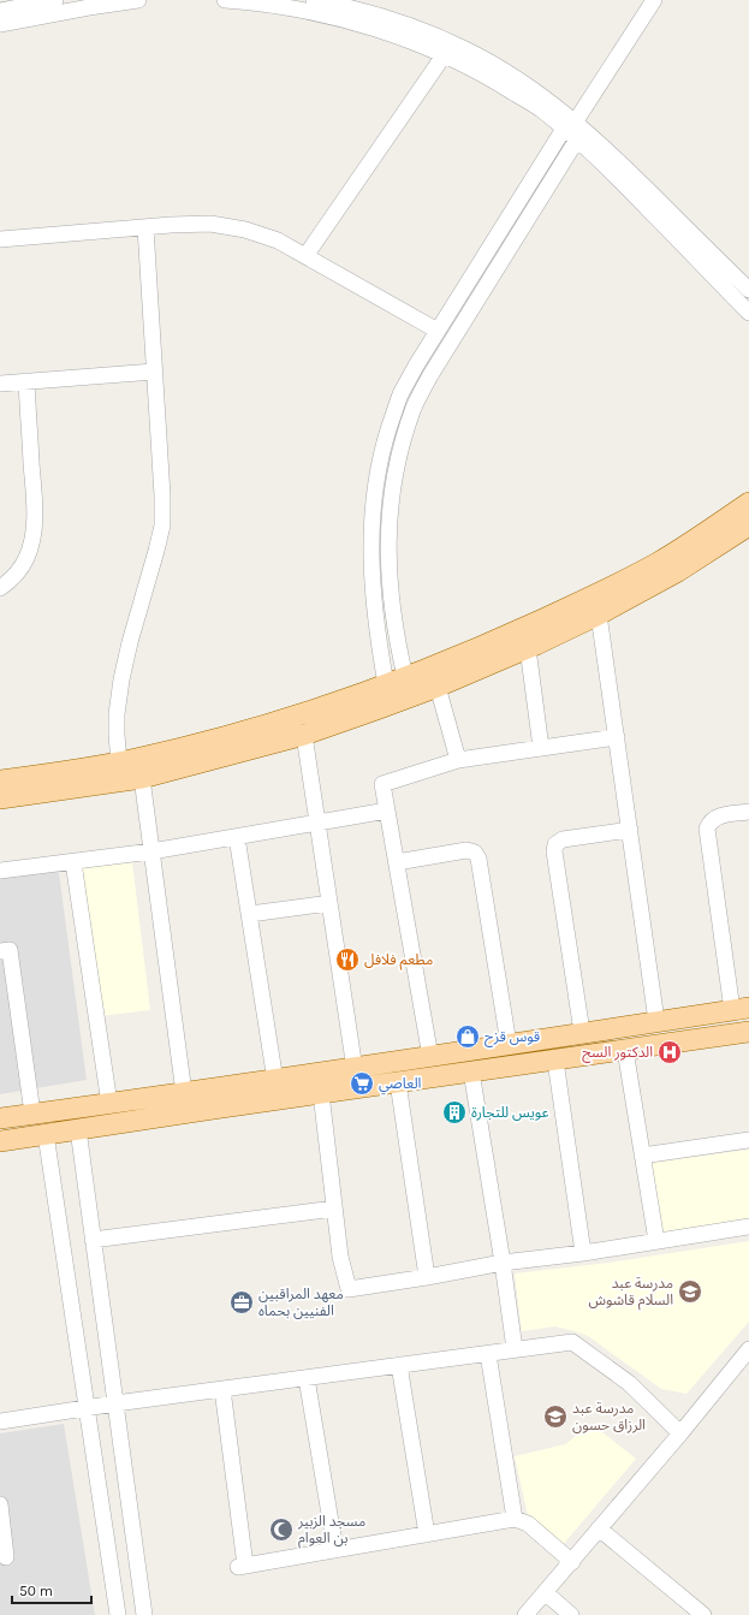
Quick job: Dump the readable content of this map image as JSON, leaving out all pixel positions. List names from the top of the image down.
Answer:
{
  "places": {
    "restaurant": ["مطعم فلافل"],
    "shop": ["قوس قزح"],
    "hospital": ["الدكتور السح"],
    "supermarket": ["العاصي"],
    "building": ["عويس للتجارة"],
    "school or university": ["مدرسة عبد السلام قاشوش", "مدرسة عبد الرزاق حسون"],
    "office": ["معهد المراقبين الفنيين بحماه"],
    "mosque": ["مسجد الزبير بن العوام"]
  },
  "scale_bar": "50 m"
}
